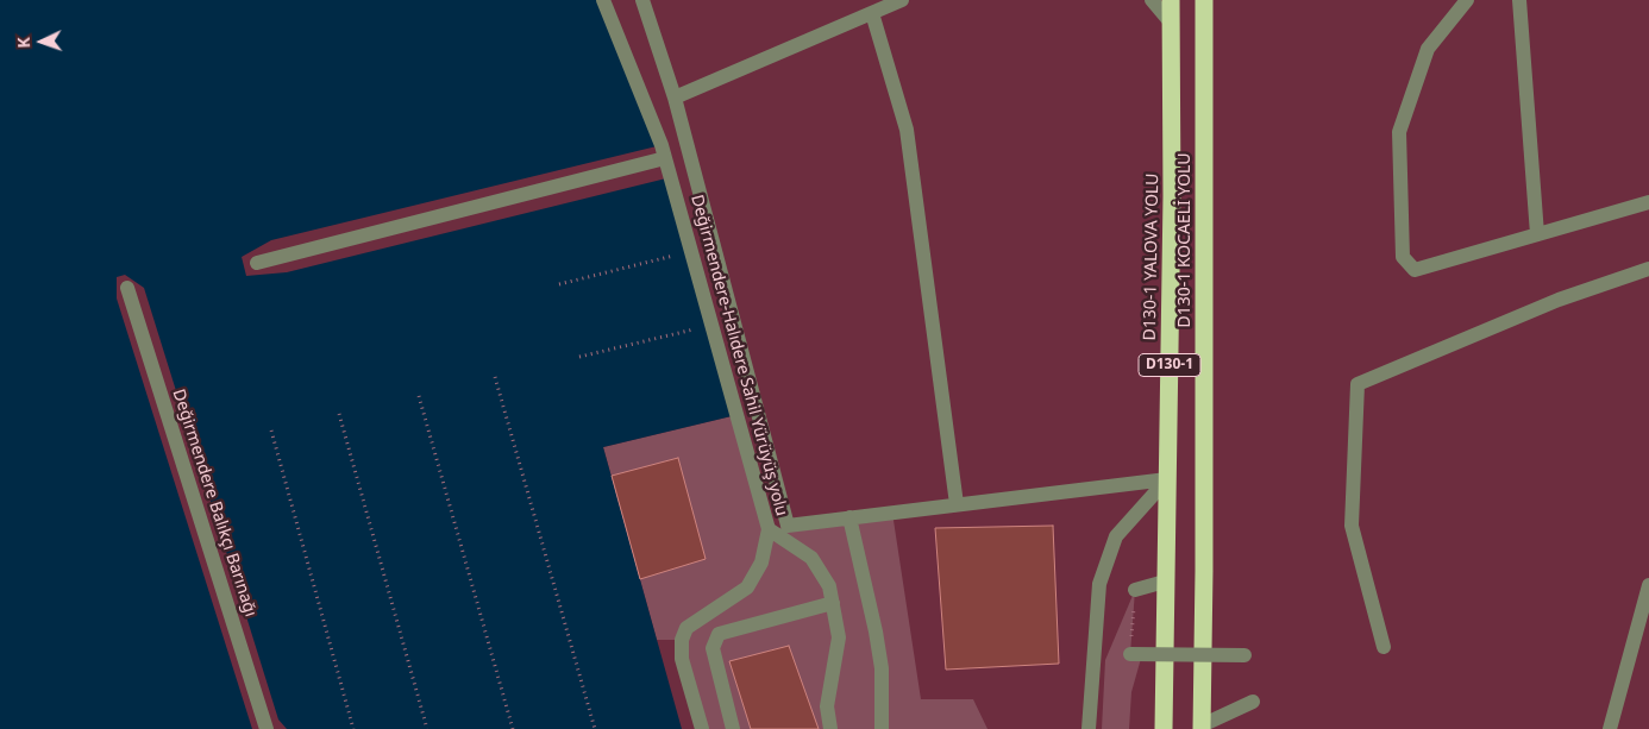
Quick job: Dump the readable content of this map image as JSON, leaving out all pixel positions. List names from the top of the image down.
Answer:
{
  "streets": {
    "highway": ["D130-1 KOCAELİ YOLU", "D130-1 YALOVA YOLU", "D130-1"],
    "street": ["Değirmendere-Halıdere Sahil Yürüyüş yolu", "Değirmendere Balıkçı Barınağı"]
  },
  "north": "left"
}
